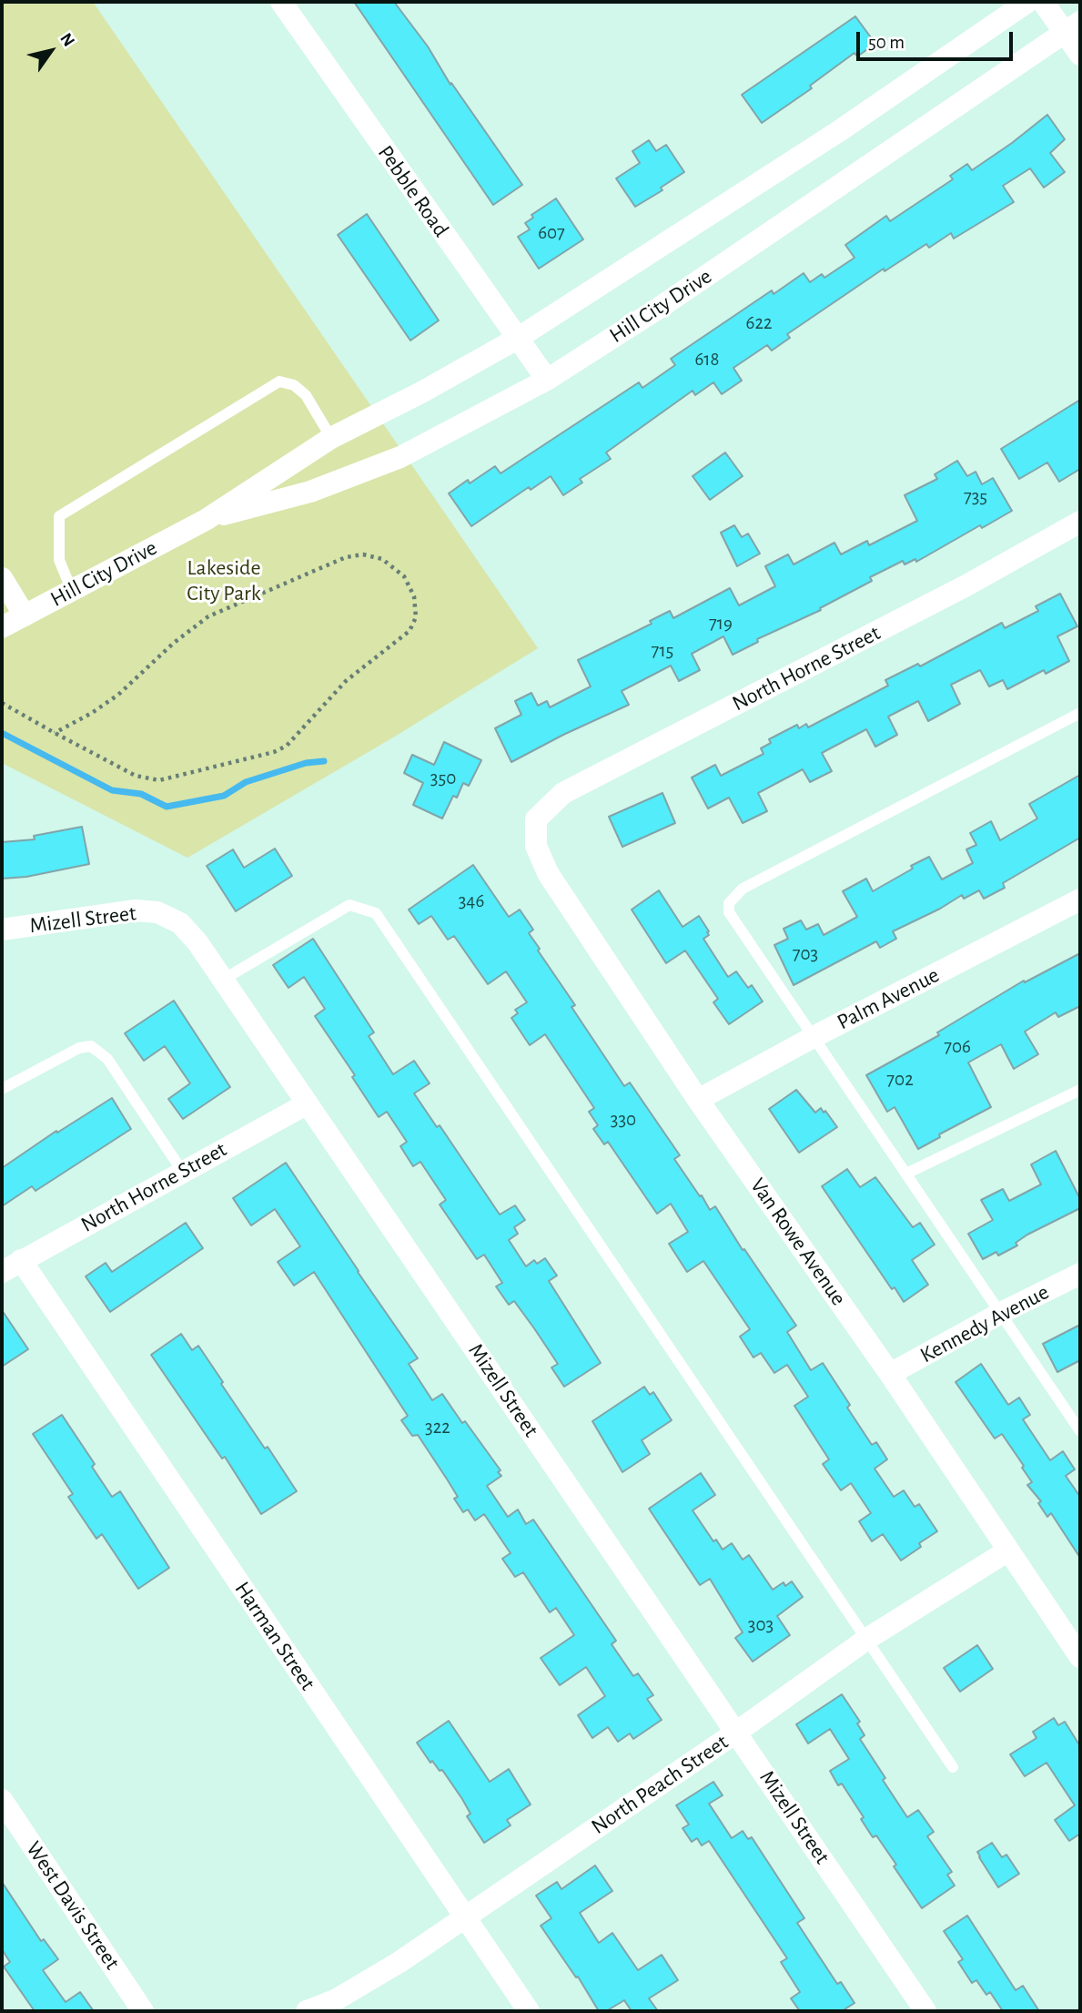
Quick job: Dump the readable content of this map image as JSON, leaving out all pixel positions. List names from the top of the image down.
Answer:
{
  "streets": {
    "street": [
      "Pebble Road",
      "Hill City Drive",
      "North Horne Street",
      "Mizell Street",
      "Palm Avenue",
      "Van Rowe Avenue",
      "Kennedy Avenue",
      "Harman Street",
      "North Peach Street",
      "West Davis Street"
    ]
  },
  "crossings": [
    ["Pebble Road", "Hill City Drive"],
    ["North Horne Street", "Mizell Street"],
    ["North Horne Street", "Van Rowe Avenue"],
    ["North Horne Street", "Harman Street"],
    ["Mizell Street", "North Peach Street"],
    ["Palm Avenue", "Van Rowe Avenue"],
    ["Van Rowe Avenue", "Kennedy Avenue"],
    ["Van Rowe Avenue", "North Peach Street"],
    ["Harman Street", "North Peach Street"]
  ],
  "parks": ["Lakeside City Park"],
  "house_numbers": [
    "607",
    "622",
    "618",
    "735",
    "719",
    "715",
    "350",
    "346",
    "703",
    "706",
    "702",
    "330",
    "322",
    "303"
  ],
  "scale_bar": "50 m",
  "north": "top right"
}
